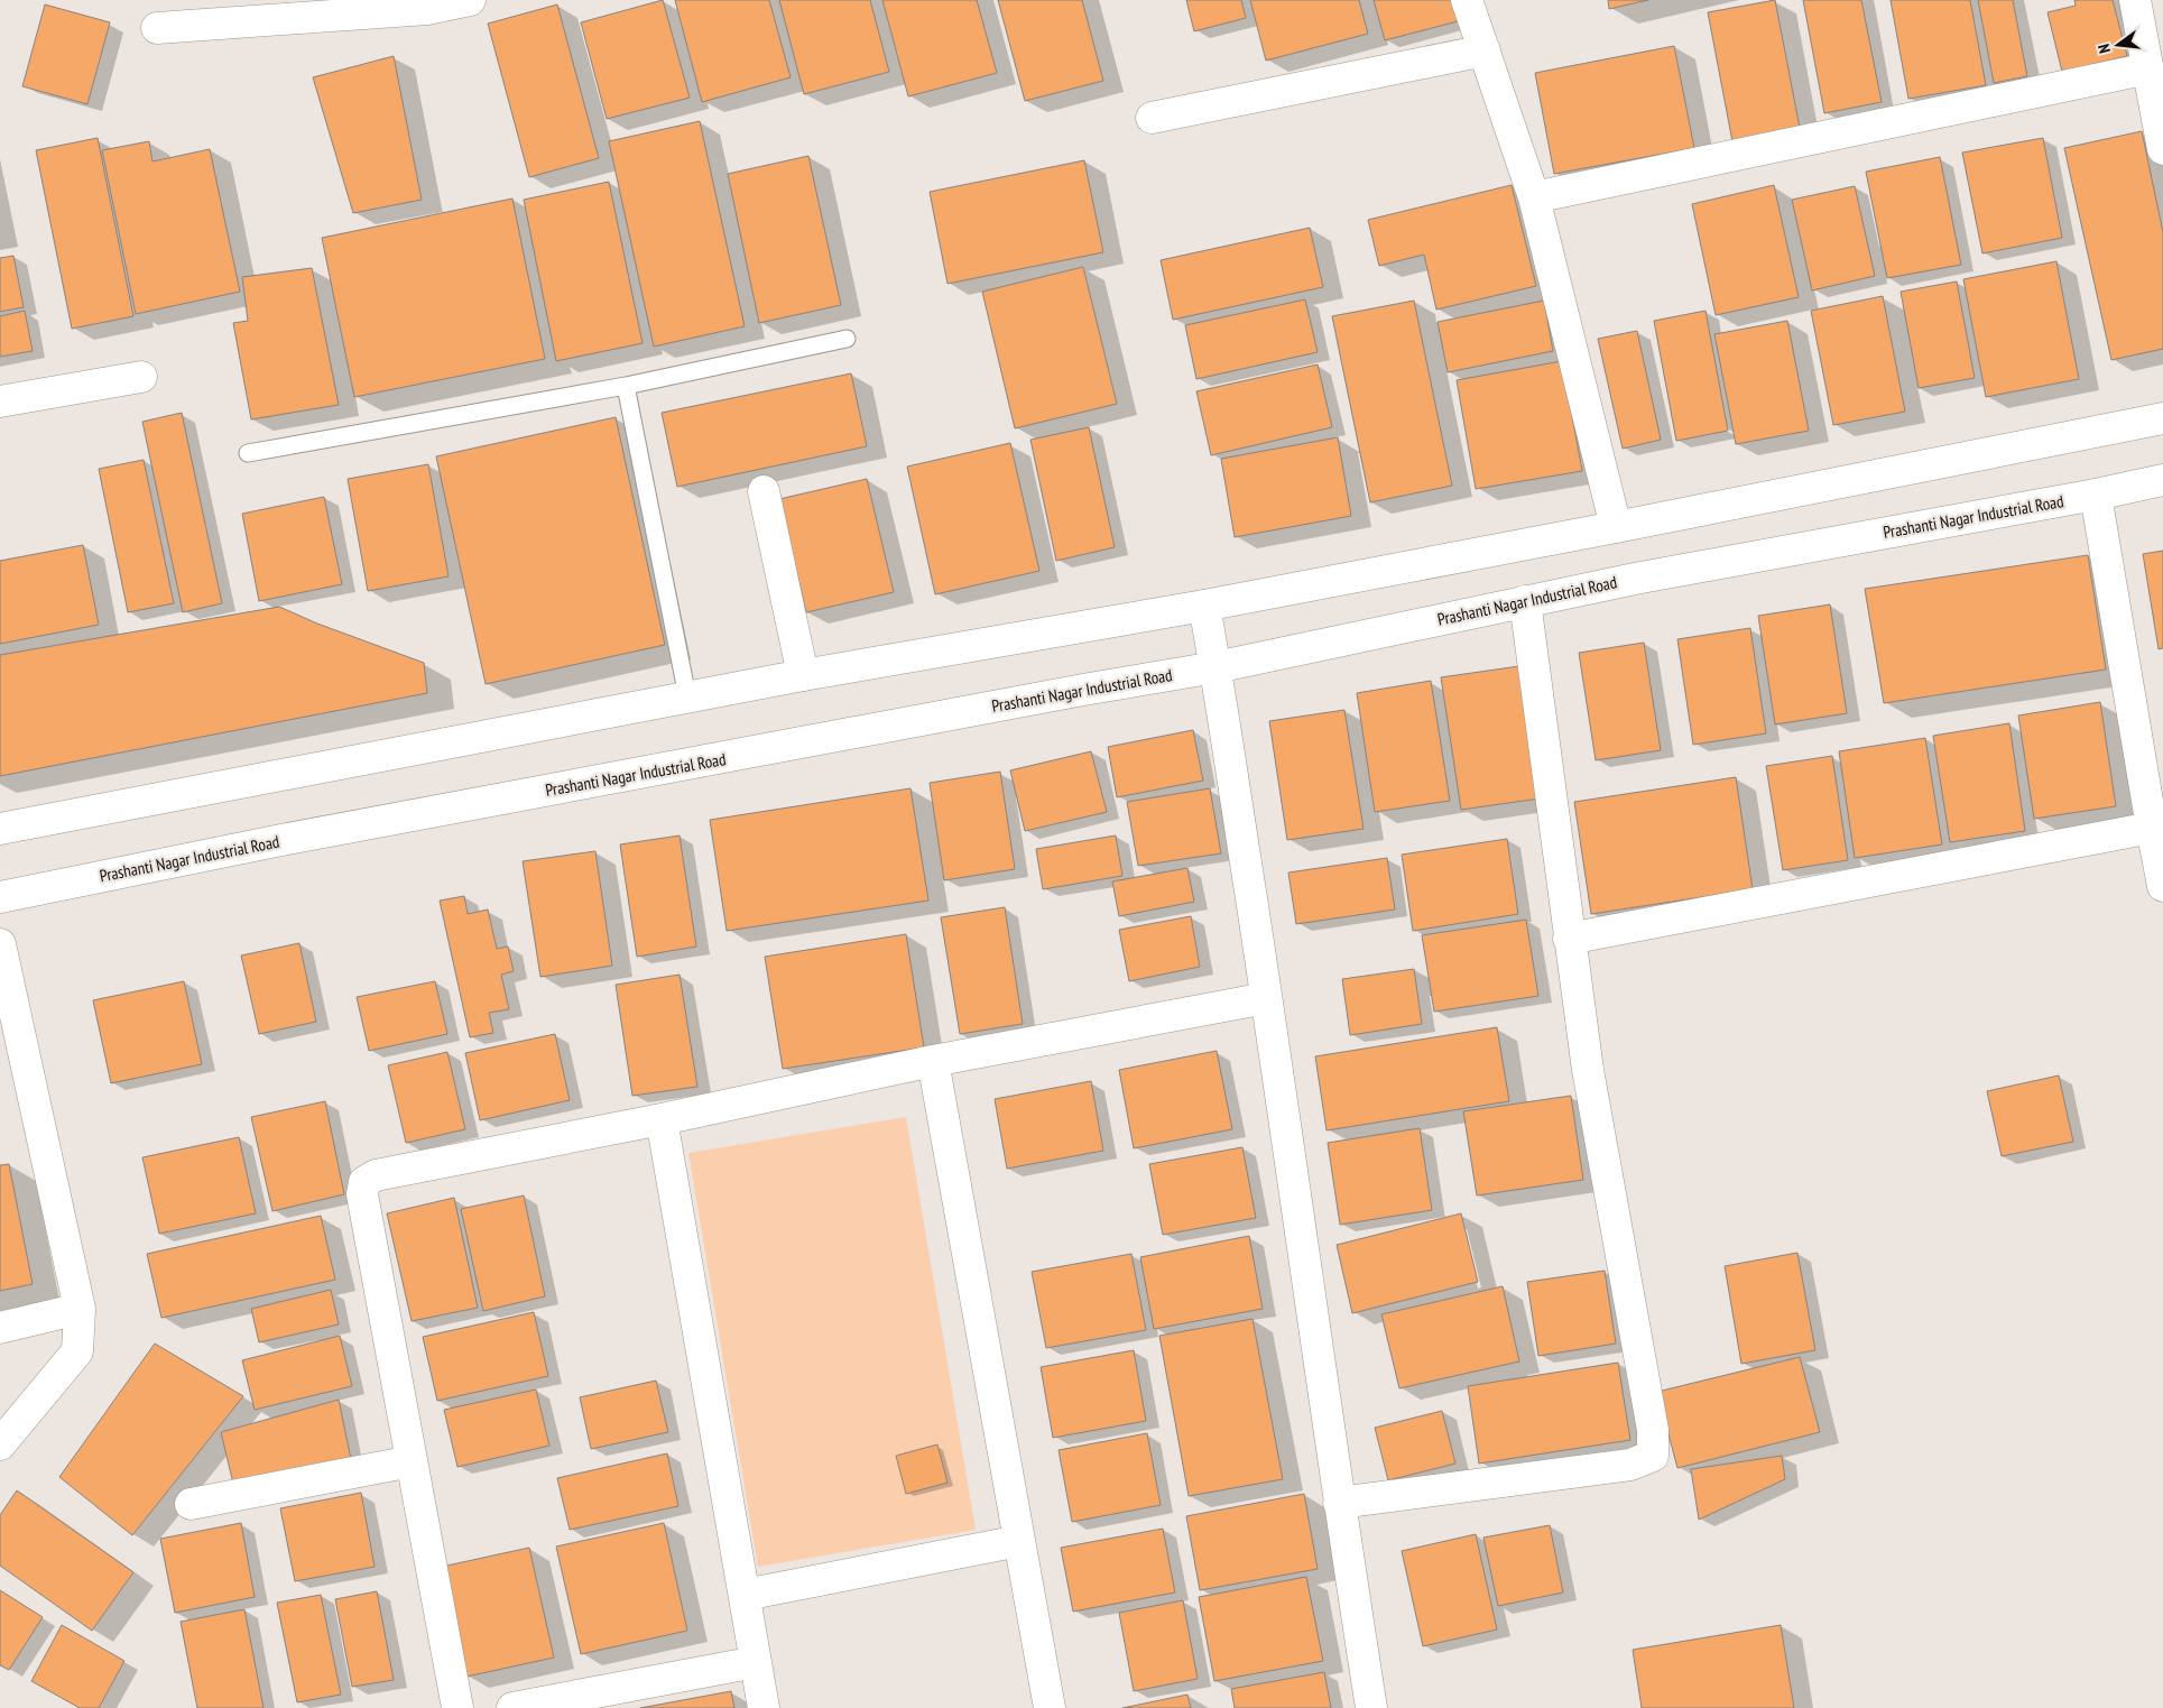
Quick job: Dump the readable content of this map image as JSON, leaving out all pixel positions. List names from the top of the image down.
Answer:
{
  "streets": {
    "street": ["Prashanti Nagar Industrial Road"]
  },
  "north": "left"
}
